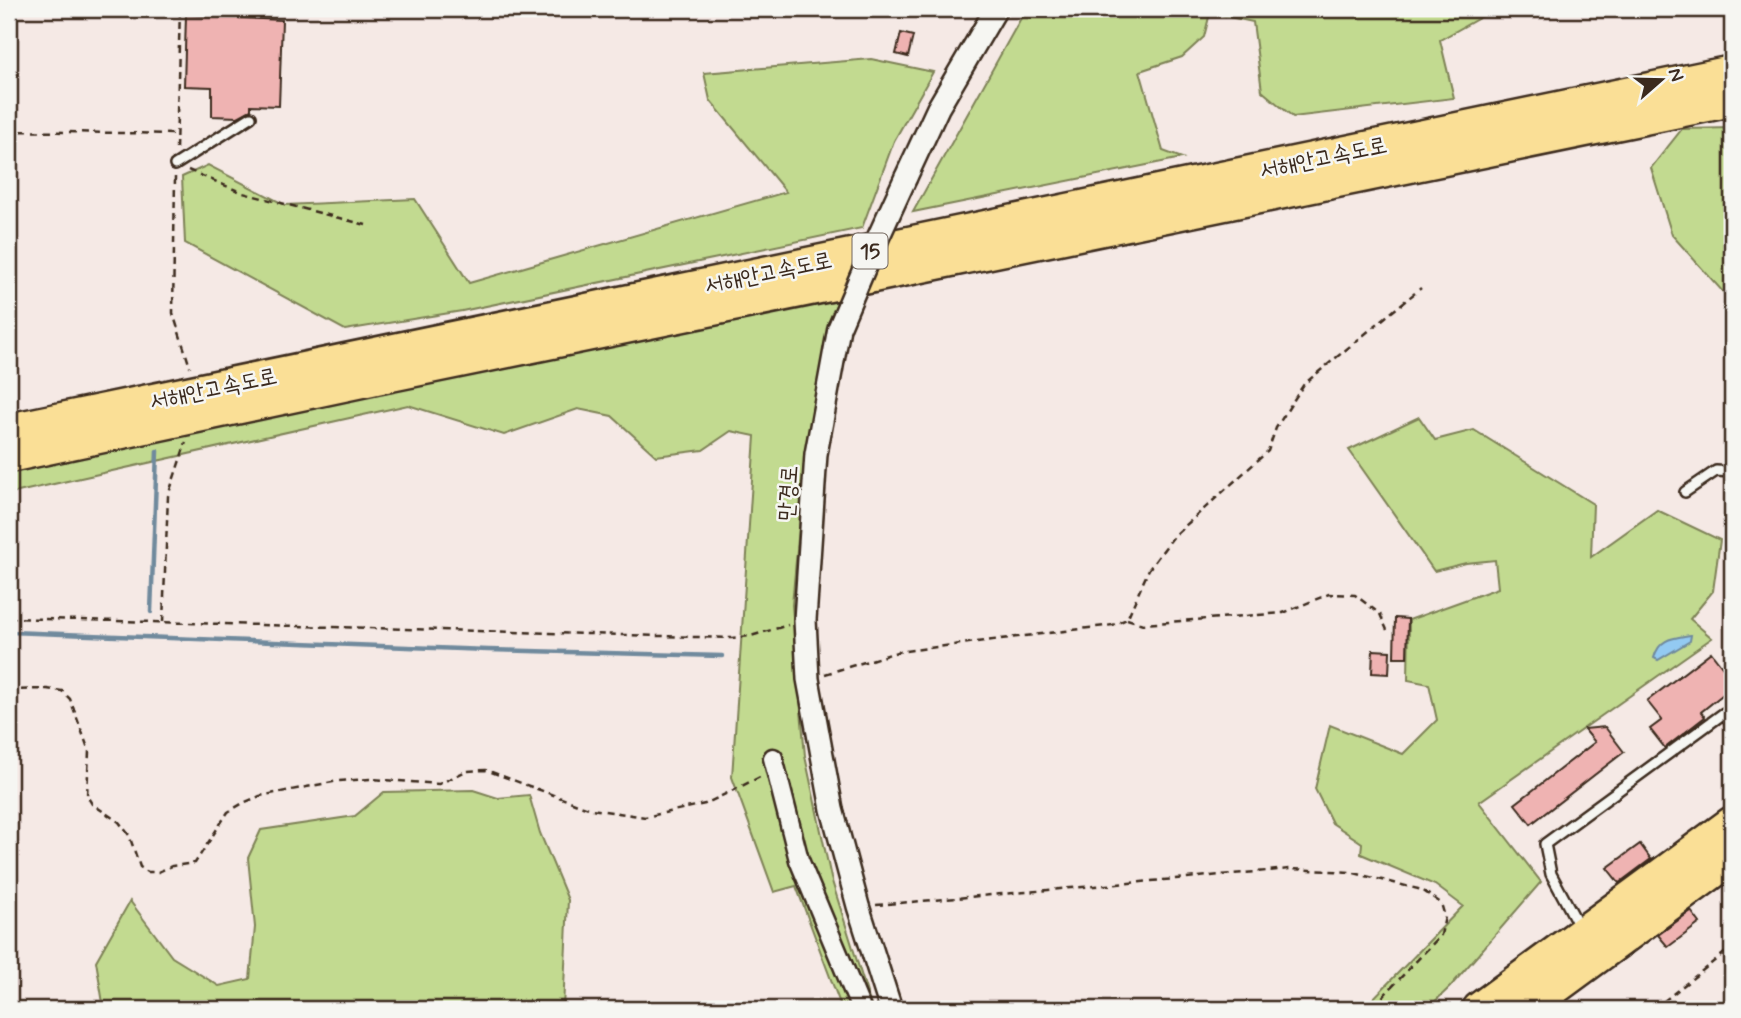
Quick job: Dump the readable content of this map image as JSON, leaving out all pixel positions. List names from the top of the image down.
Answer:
{
  "streets": {
    "highway": ["서해안고속도로", "15"],
    "street": ["만경로"]
  },
  "north": "right"
}
